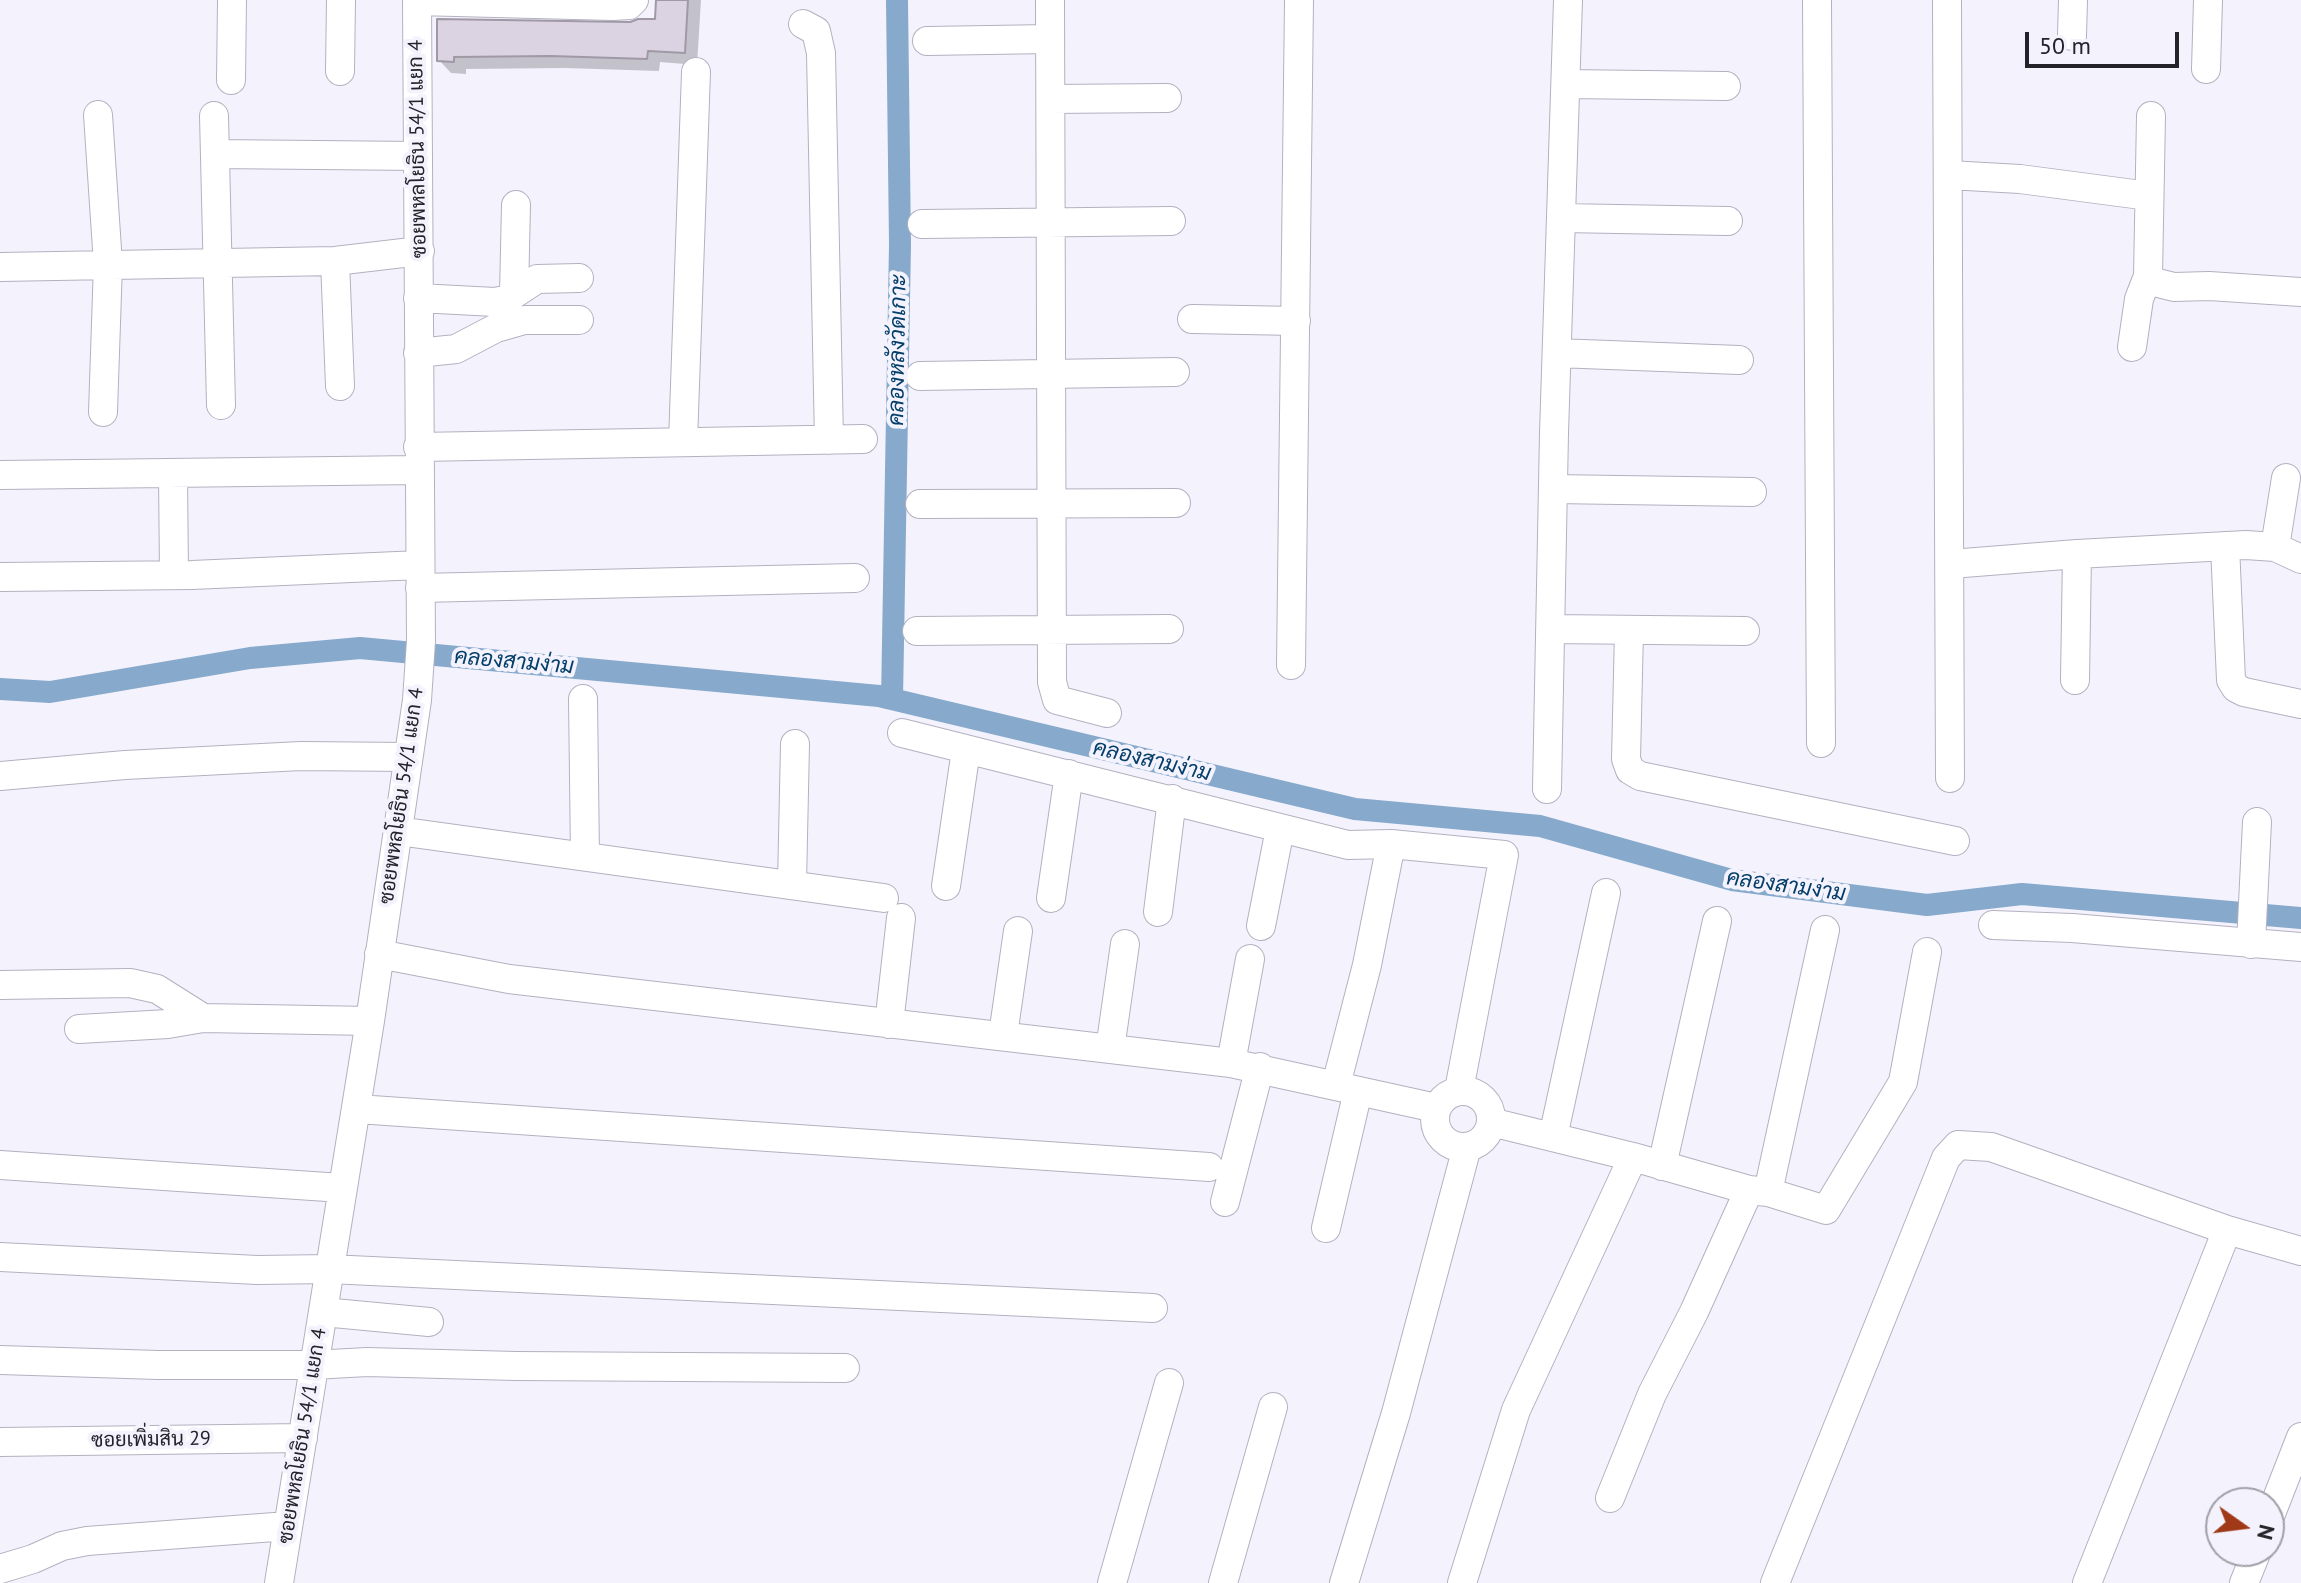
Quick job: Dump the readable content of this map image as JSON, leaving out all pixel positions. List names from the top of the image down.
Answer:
{
  "streets": {
    "street": ["ซอยพหลโยธิน 54/1 แยก 4", "ซอยเพิ่มสิน 29"]
  },
  "crossings": [
    ["ซอยพหลโยธิน 54/1 แยก 4", "ซอยเพิ่มสิน 29"]
  ],
  "water": ["คลองหลังวัดเกาะ", "คลองสามง่าม"],
  "scale_bar": "50 m",
  "north": "right"
}
